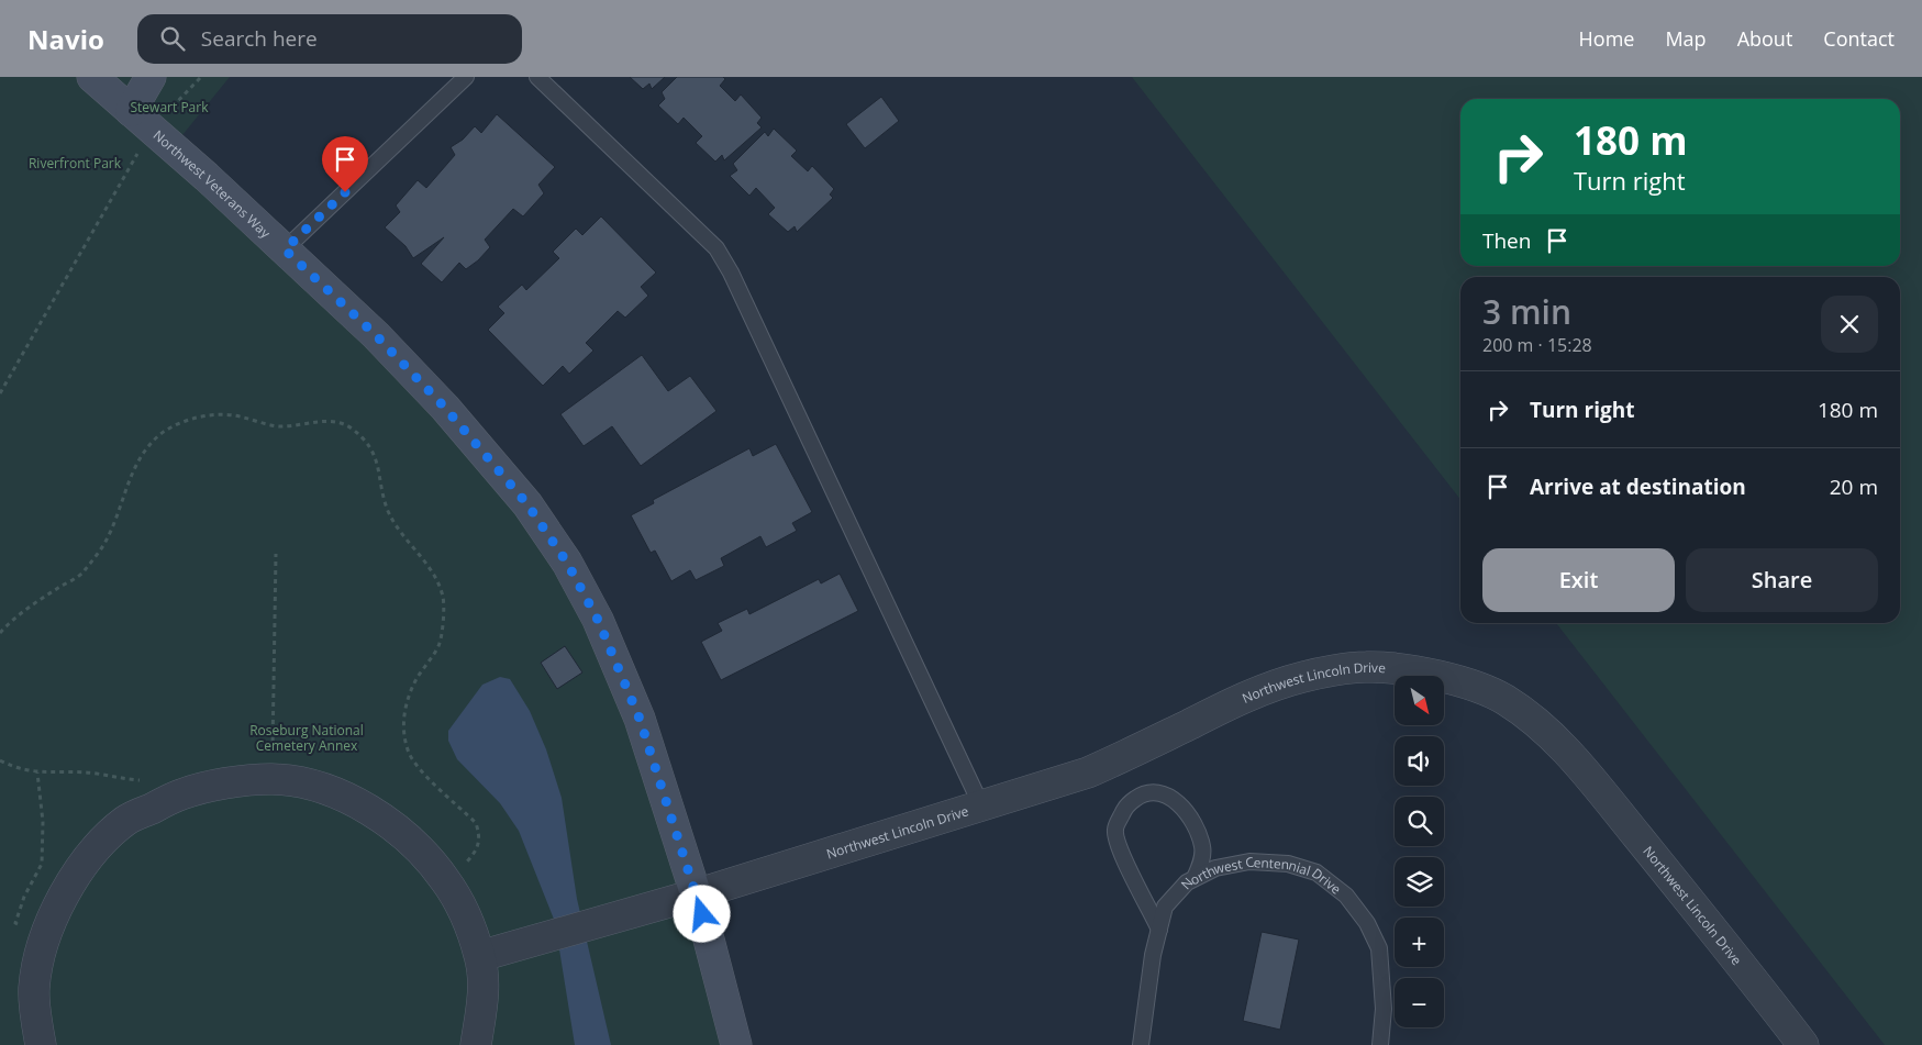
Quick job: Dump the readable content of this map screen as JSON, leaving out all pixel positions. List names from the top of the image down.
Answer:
{
  "streets": {
    "street": ["Northwest Veterans Way", "Northwest Lincoln Drive"],
    "lane": ["Northwest Centennial Drive"]
  },
  "crossings": [
    ["Northwest Veterans Way", "Northwest Lincoln Drive"]
  ],
  "parks": ["Stewart Park", "Riverfront Park", "Roseburg National Cemetery Annex"],
  "north": "bottom right",
  "page": {
    "header": "Navio",
    "search": "Search here",
    "nav": [
      "Home",
      "Map",
      "About",
      "Contact"
    ],
    "turn": ["180 m", "Turn right"],
    "then": "Then",
    "heading": ["3 min", "200 m · 15:28"],
    "list": [
      {
        "name": "Turn right",
        "value": "180 m"
      },
      {
        "name": "Arrive at destination",
        "value": "20 m"
      }
    ],
    "buttons": ["Exit", "Share"],
    "map_buttons": ["+", "−"]
  }
}
